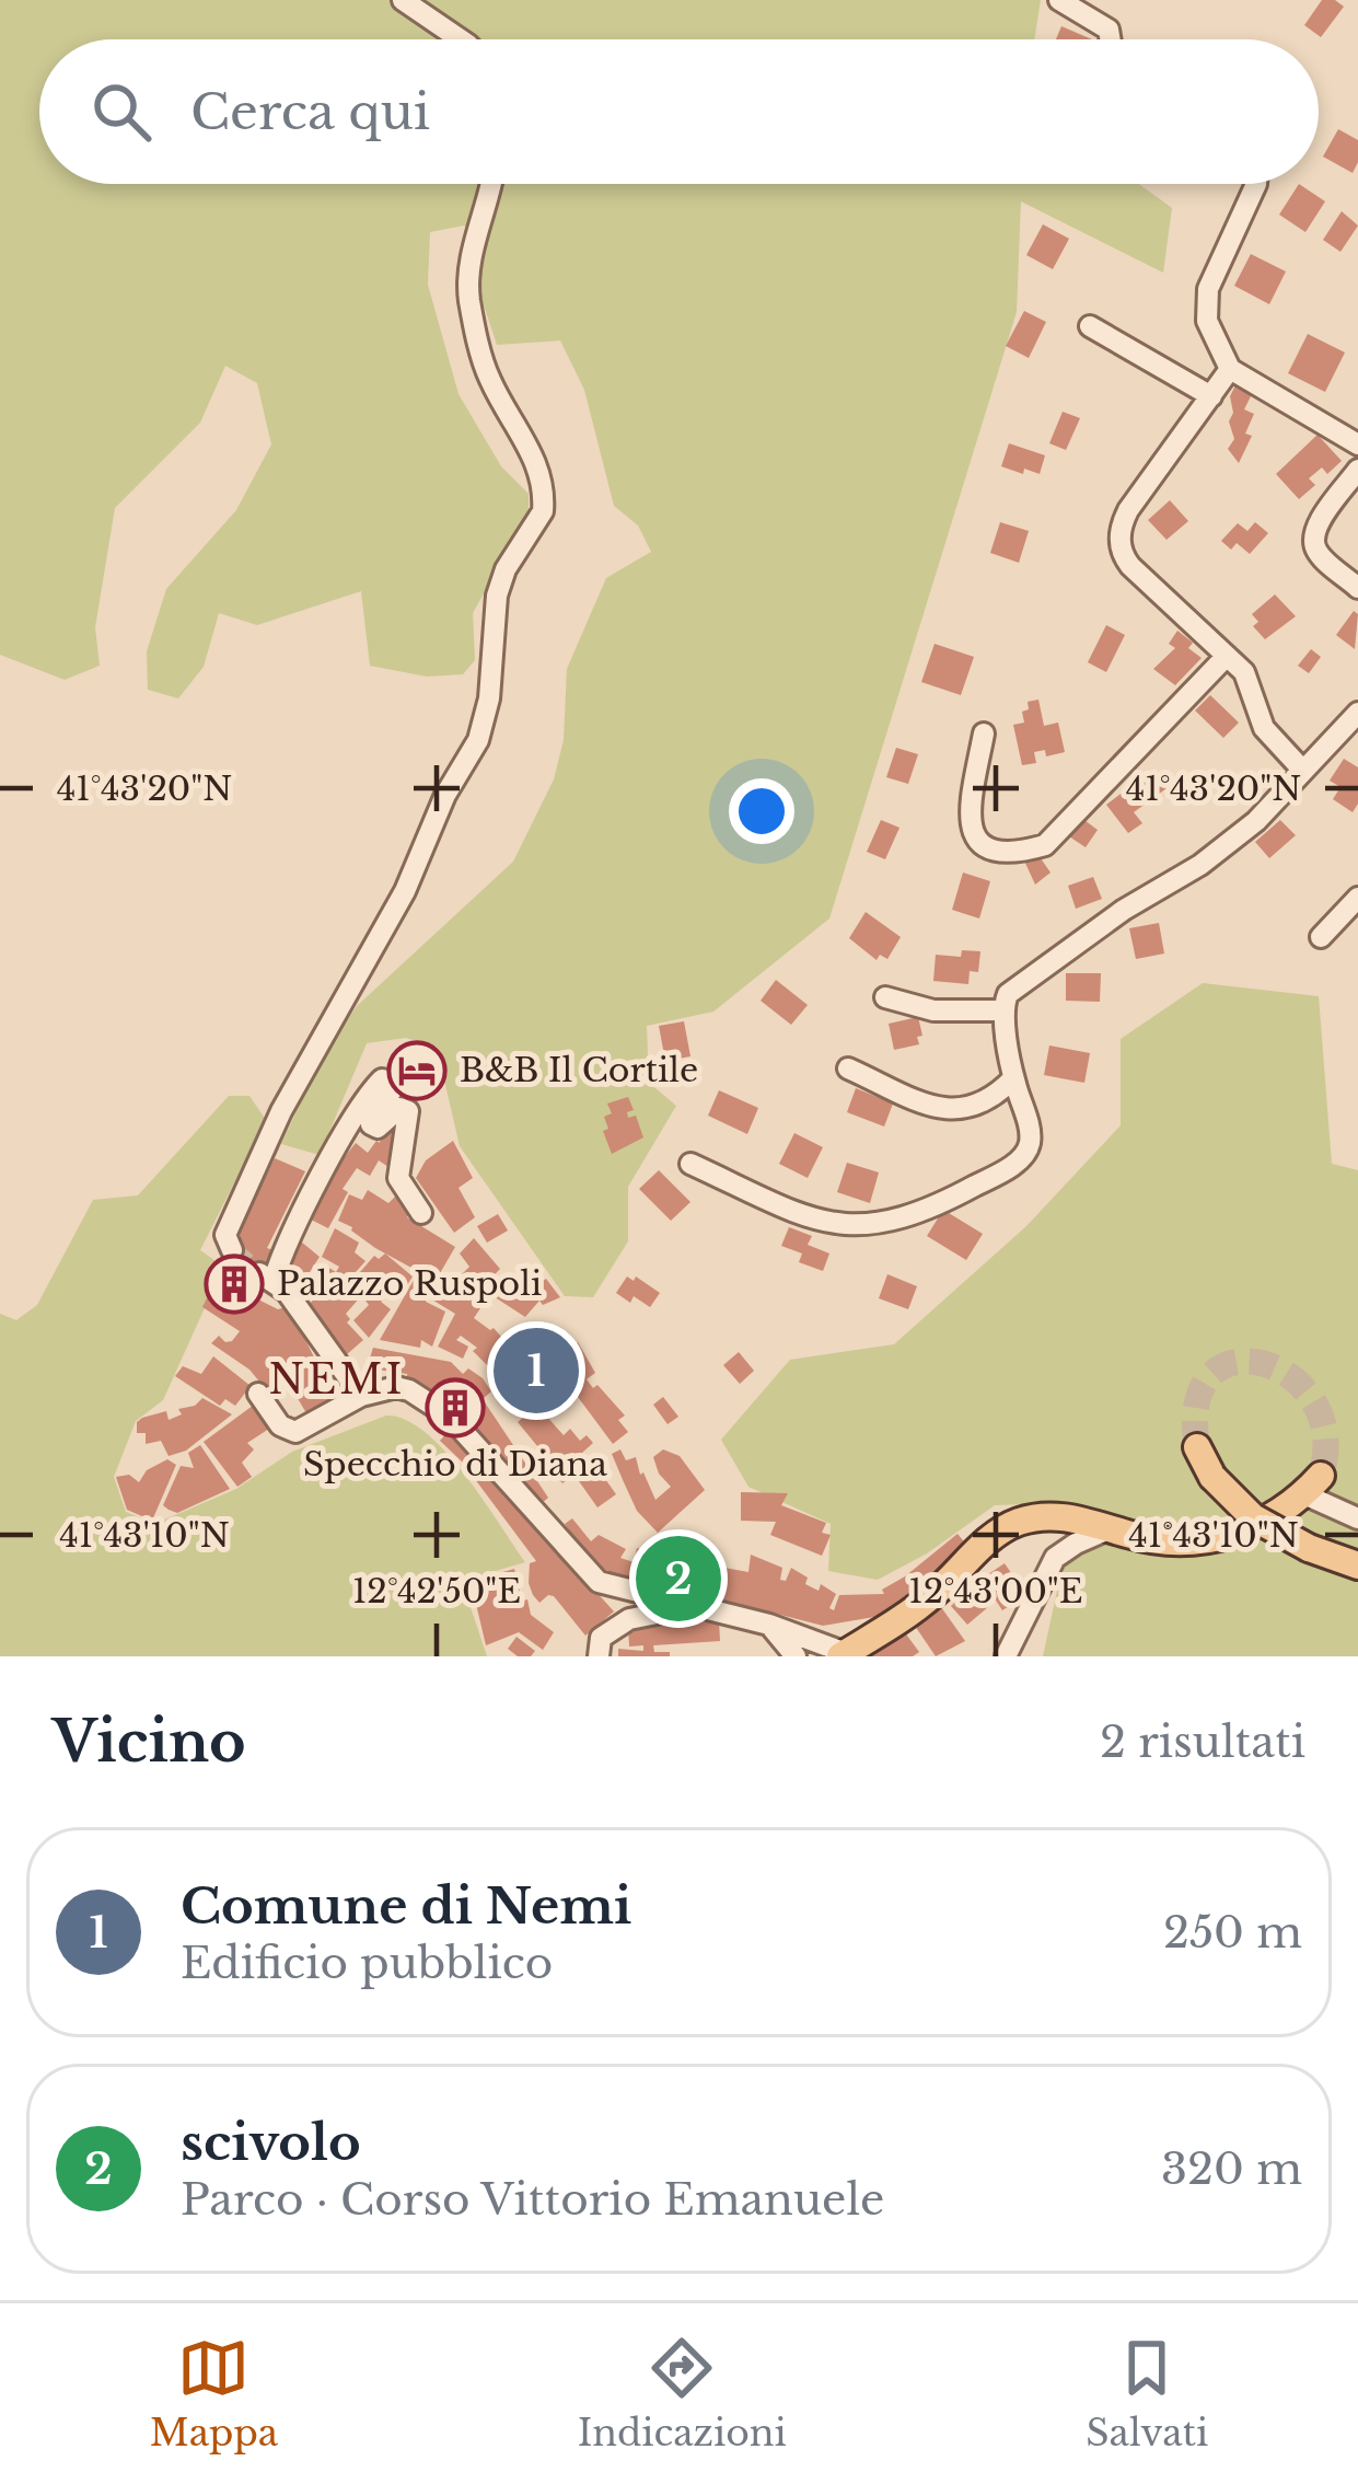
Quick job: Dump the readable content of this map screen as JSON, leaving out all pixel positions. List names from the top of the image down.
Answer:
{
  "districts": ["NEMI"],
  "places": {
    "hotel": ["B&B Il Cortile"],
    "building": ["Palazzo Ruspoli", "Specchio di Diana"]
  },
  "page": {
    "search": "Cerca qui",
    "pins": ["1", "2"],
    "heading": ["Vicino", "2 risultati"],
    "list": [
      {
        "mark": "1",
        "name": "Comune di Nemi",
        "note": "Edificio pubblico",
        "value": "250 m"
      },
      {
        "mark": "2",
        "name": "scivolo",
        "note": "Parco · Corso Vittorio Emanuele",
        "value": "320 m"
      }
    ],
    "nav": ["Mappa", "Indicazioni", "Salvati"]
  },
  "coordinates": [
    "41°43'20\"N",
    "41°43'10\"N",
    "12°42'50\"E",
    "12°43'00\"E"
  ]
}
